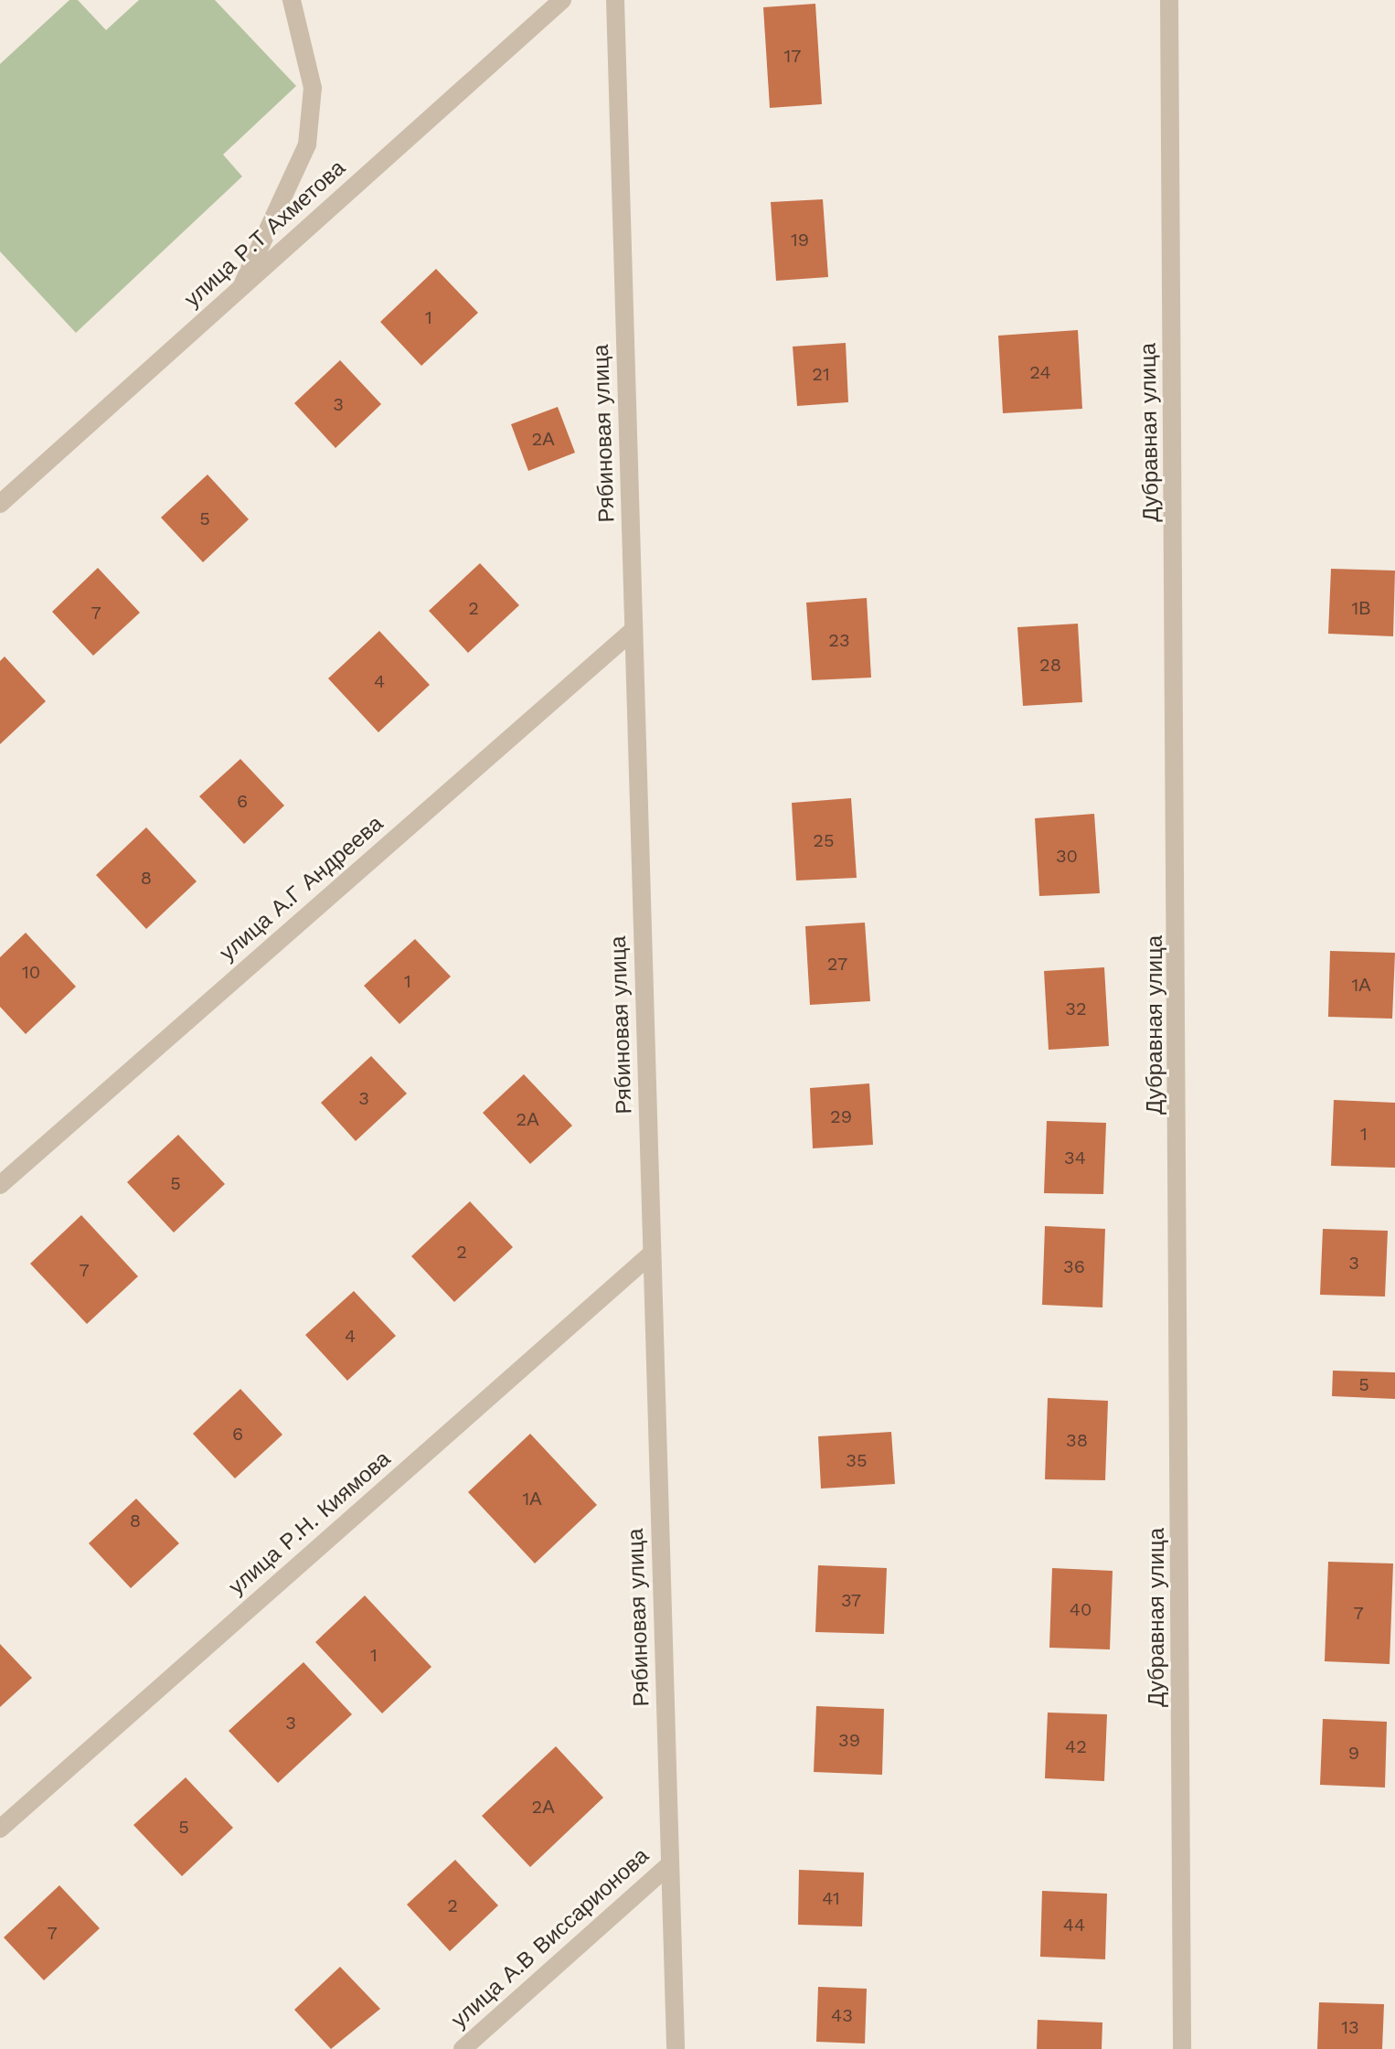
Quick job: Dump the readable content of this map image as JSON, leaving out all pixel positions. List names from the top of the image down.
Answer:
{
  "streets": {
    "street": [
      "улица Р.Т Ахметова",
      "Дубравная улица",
      "Рябиновая улица",
      "улица А.Г Андреева",
      "улица Р.Н. Киямова",
      "улица А.В Виссарионова"
    ]
  },
  "crossings": [
    ["Рябиновая улица", "улица А.Г Андреева"],
    ["Рябиновая улица", "улица Р.Н. Киямова"],
    ["Рябиновая улица", "улица А.В Виссарионова"]
  ],
  "house_numbers": [
    "17",
    "19",
    "1",
    "24",
    "21",
    "3",
    "2А",
    "5",
    "2",
    "1В",
    "7",
    "23",
    "28",
    "4",
    "6",
    "25",
    "30",
    "8",
    "27",
    "10",
    "1",
    "1А",
    "32",
    "3",
    "29",
    "2А",
    "1",
    "34",
    "5",
    "2",
    "3",
    "36",
    "7",
    "4",
    "5",
    "6",
    "38",
    "35",
    "1А",
    "8",
    "37",
    "40",
    "7",
    "1",
    "3",
    "39",
    "42",
    "9",
    "2А",
    "5",
    "41",
    "2",
    "44",
    "7",
    "43",
    "13"
  ]
}
